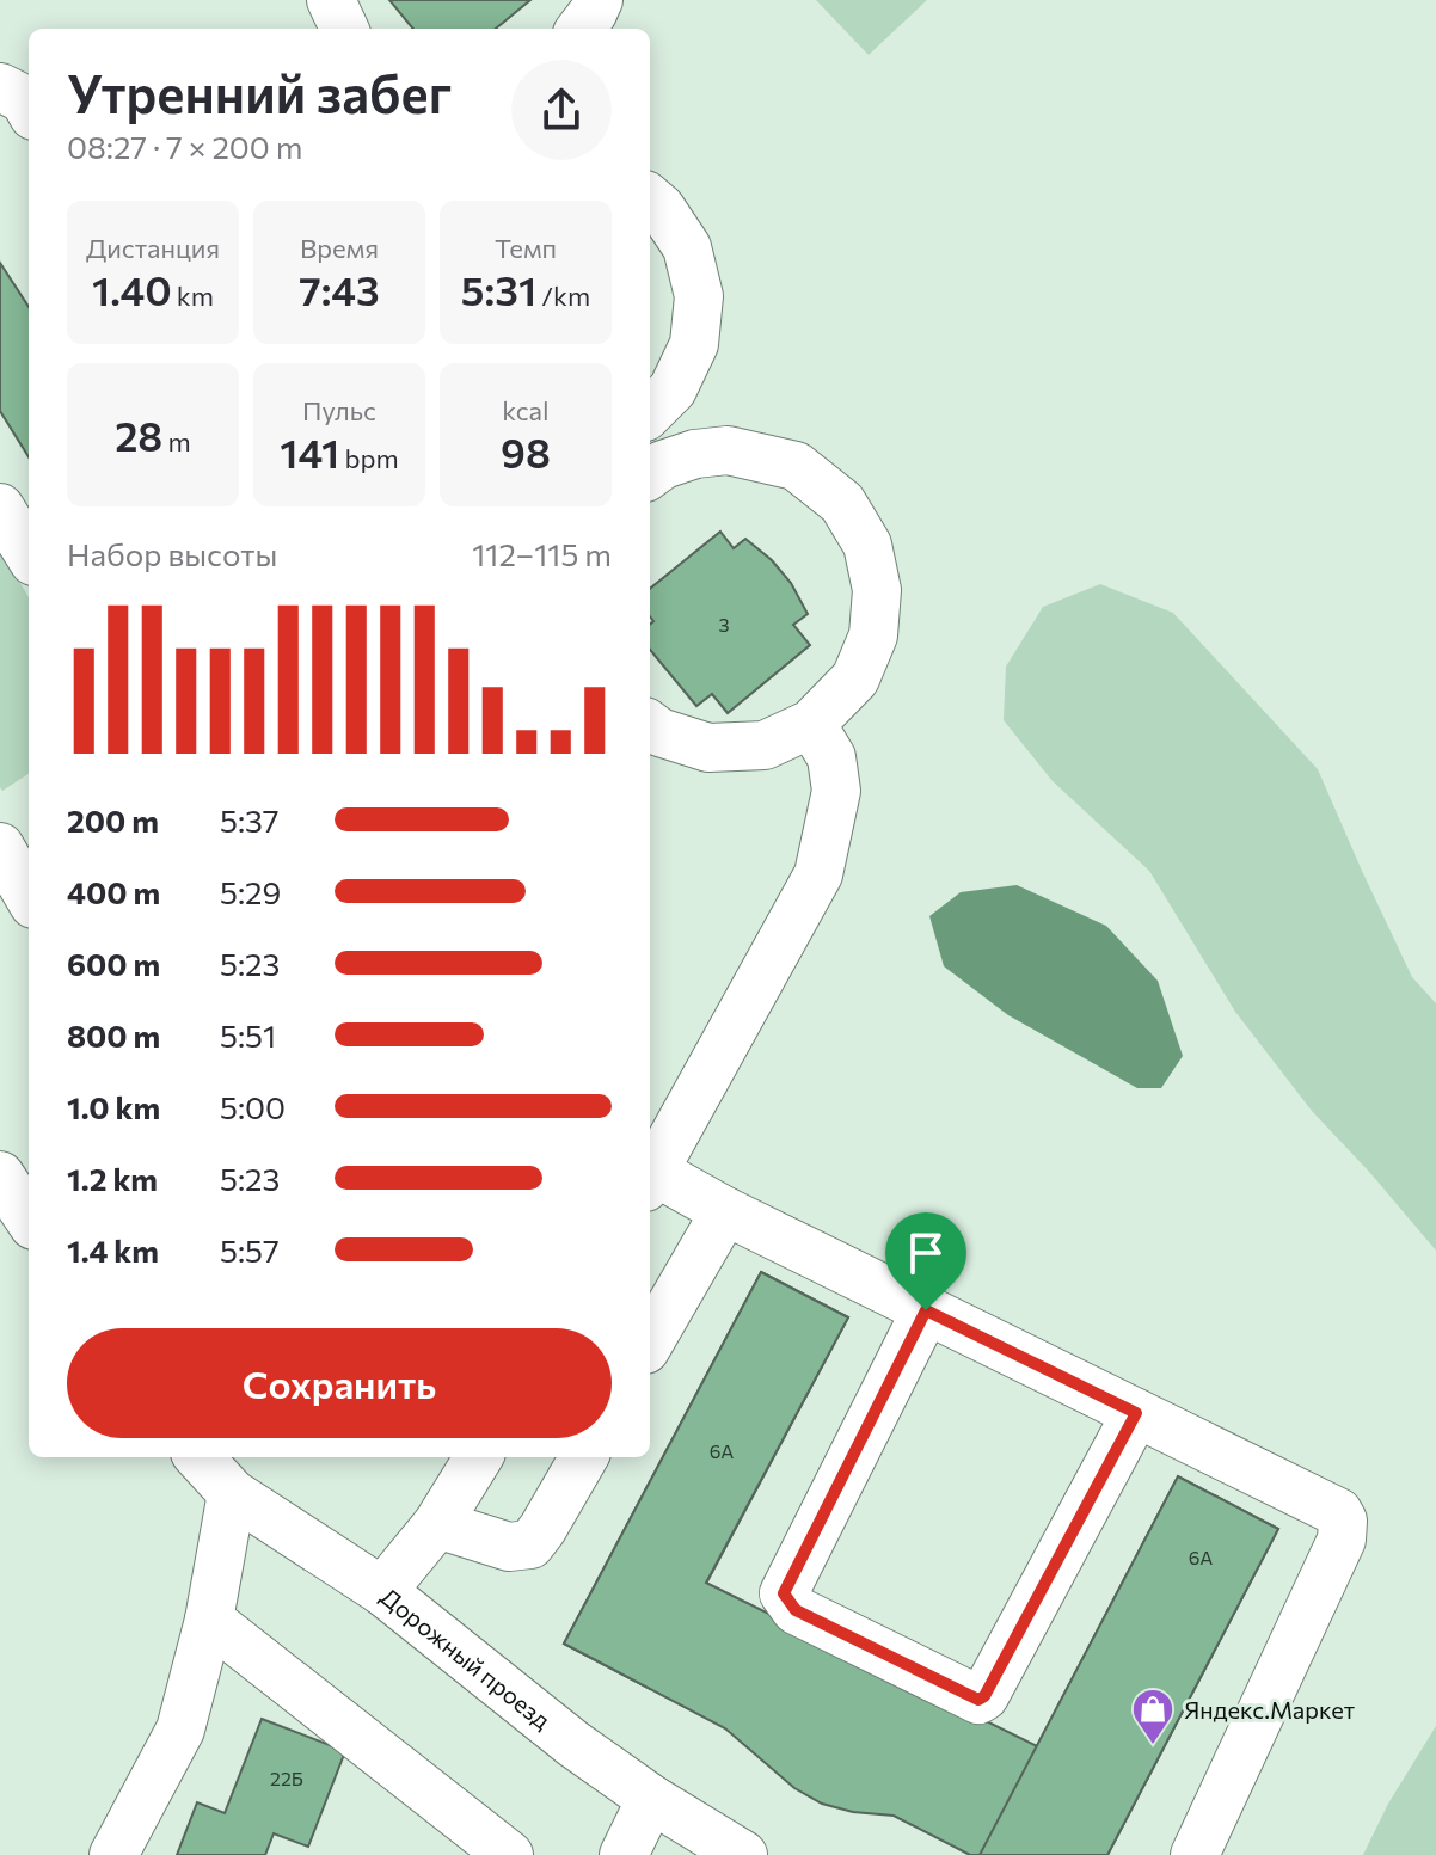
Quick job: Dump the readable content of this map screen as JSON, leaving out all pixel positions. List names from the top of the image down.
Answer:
{
  "streets": {
    "street": ["Дорожный проезд"]
  },
  "places": {
    "shop": ["Яндекс.Маркет"]
  },
  "house_numbers": [
    "3",
    "6А",
    "6А",
    "22Б"
  ],
  "page": {
    "heading": ["Утренний забег", "08:27 · 7 × 200 m"],
    "stats": [
      ["Дистанция", "1.40 km"],
      ["Время", "7:43"],
      ["Темп", "5:31 /km"],
      ["28 m"],
      ["Пульс", "141 bpm"],
      ["kcal", "98"]
    ],
    "chart": ["Набор высоты", "112–115 m"],
    "list": [
      {
        "name": "200 m",
        "note": "5:37"
      },
      {
        "name": "400 m",
        "note": "5:29"
      },
      {
        "name": "600 m",
        "note": "5:23"
      },
      {
        "name": "800 m",
        "note": "5:51"
      },
      {
        "name": "1.0 km",
        "note": "5:00"
      },
      {
        "name": "1.2 km",
        "note": "5:23"
      },
      {
        "name": "1.4 km",
        "note": "5:57"
      }
    ],
    "buttons": "Сохранить"
  }
}
